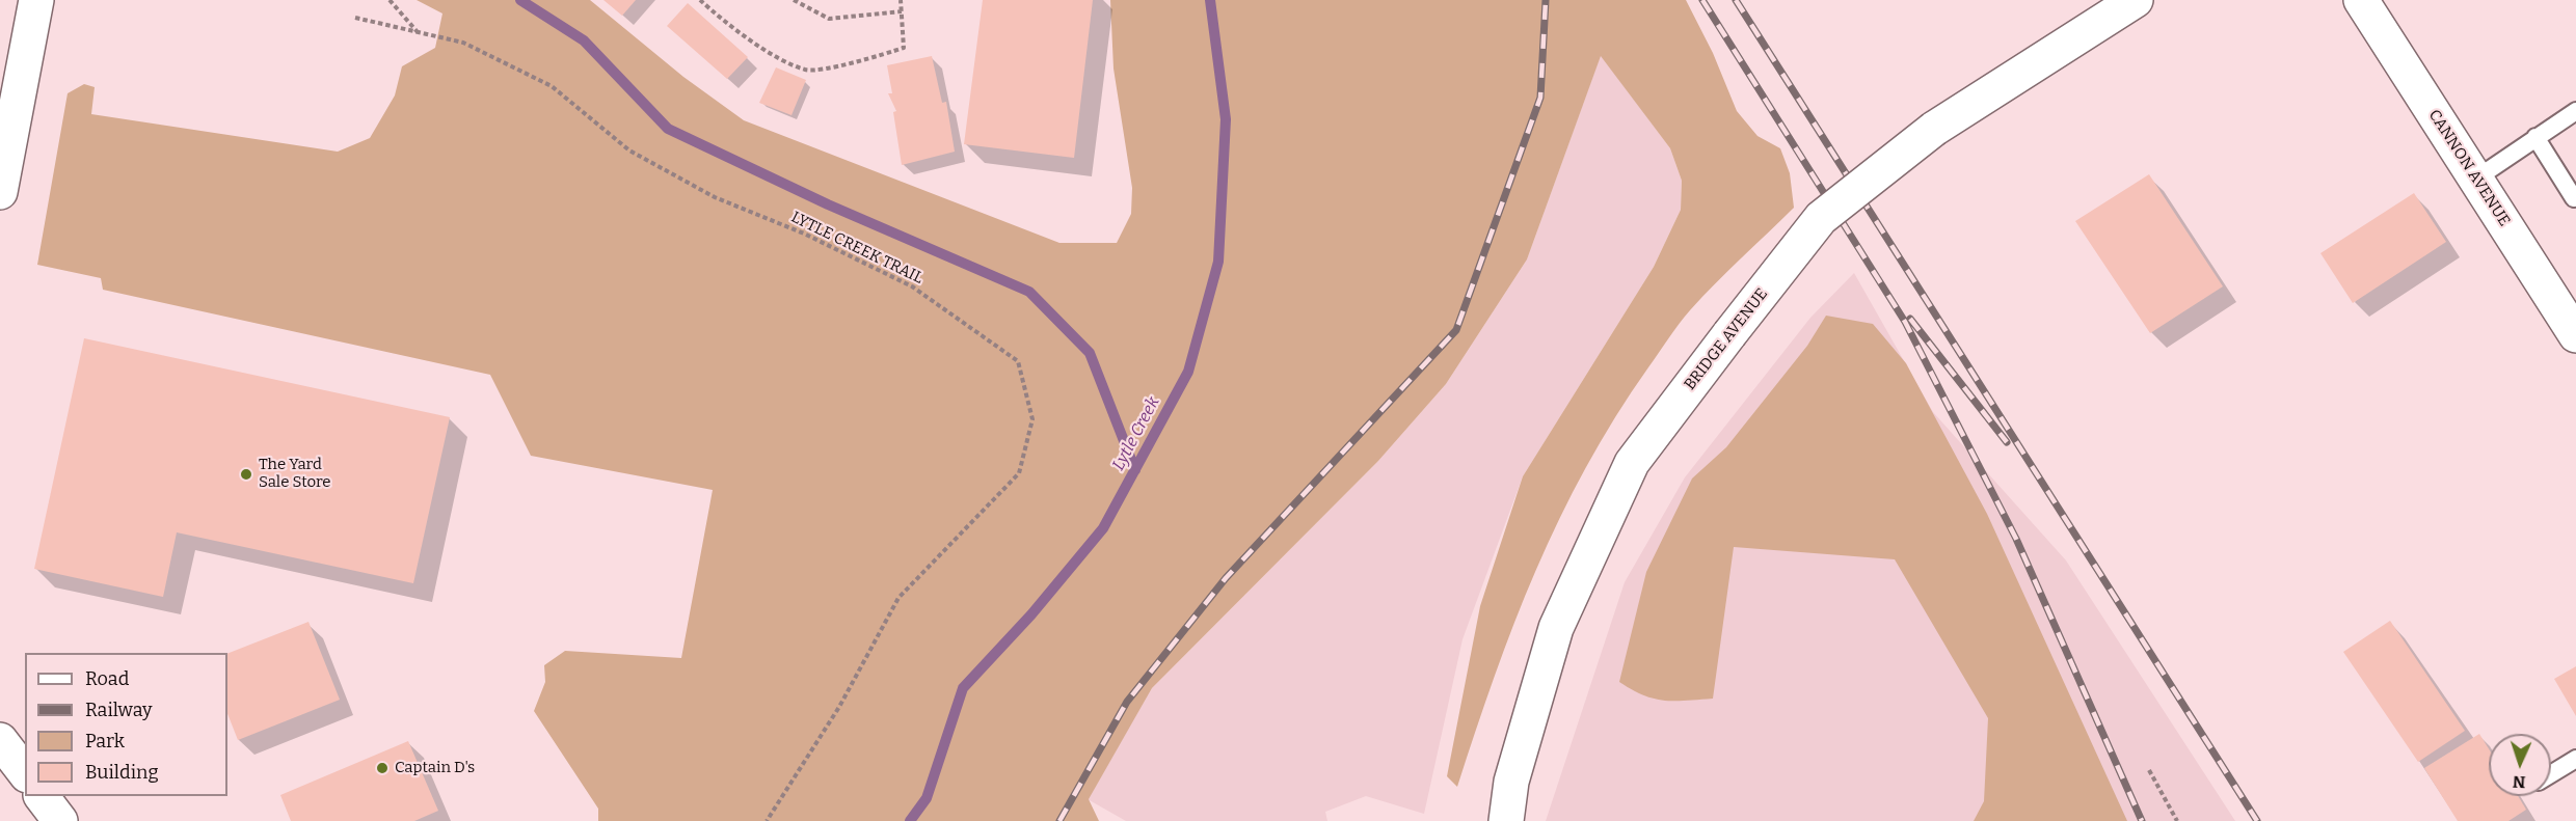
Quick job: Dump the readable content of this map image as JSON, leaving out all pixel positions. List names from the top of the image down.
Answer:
{
  "streets": {
    "street": ["CANNON AVENUE", "BRIDGE AVENUE"],
    "path": ["LYTLE CREEK TRAIL"]
  },
  "water": ["Lytle Creek"],
  "places": ["The Yard Sale Store", "Captain D's"],
  "legend": [
    "Road",
    "Railway",
    "Park",
    "Building"
  ],
  "north": "bottom"
}
